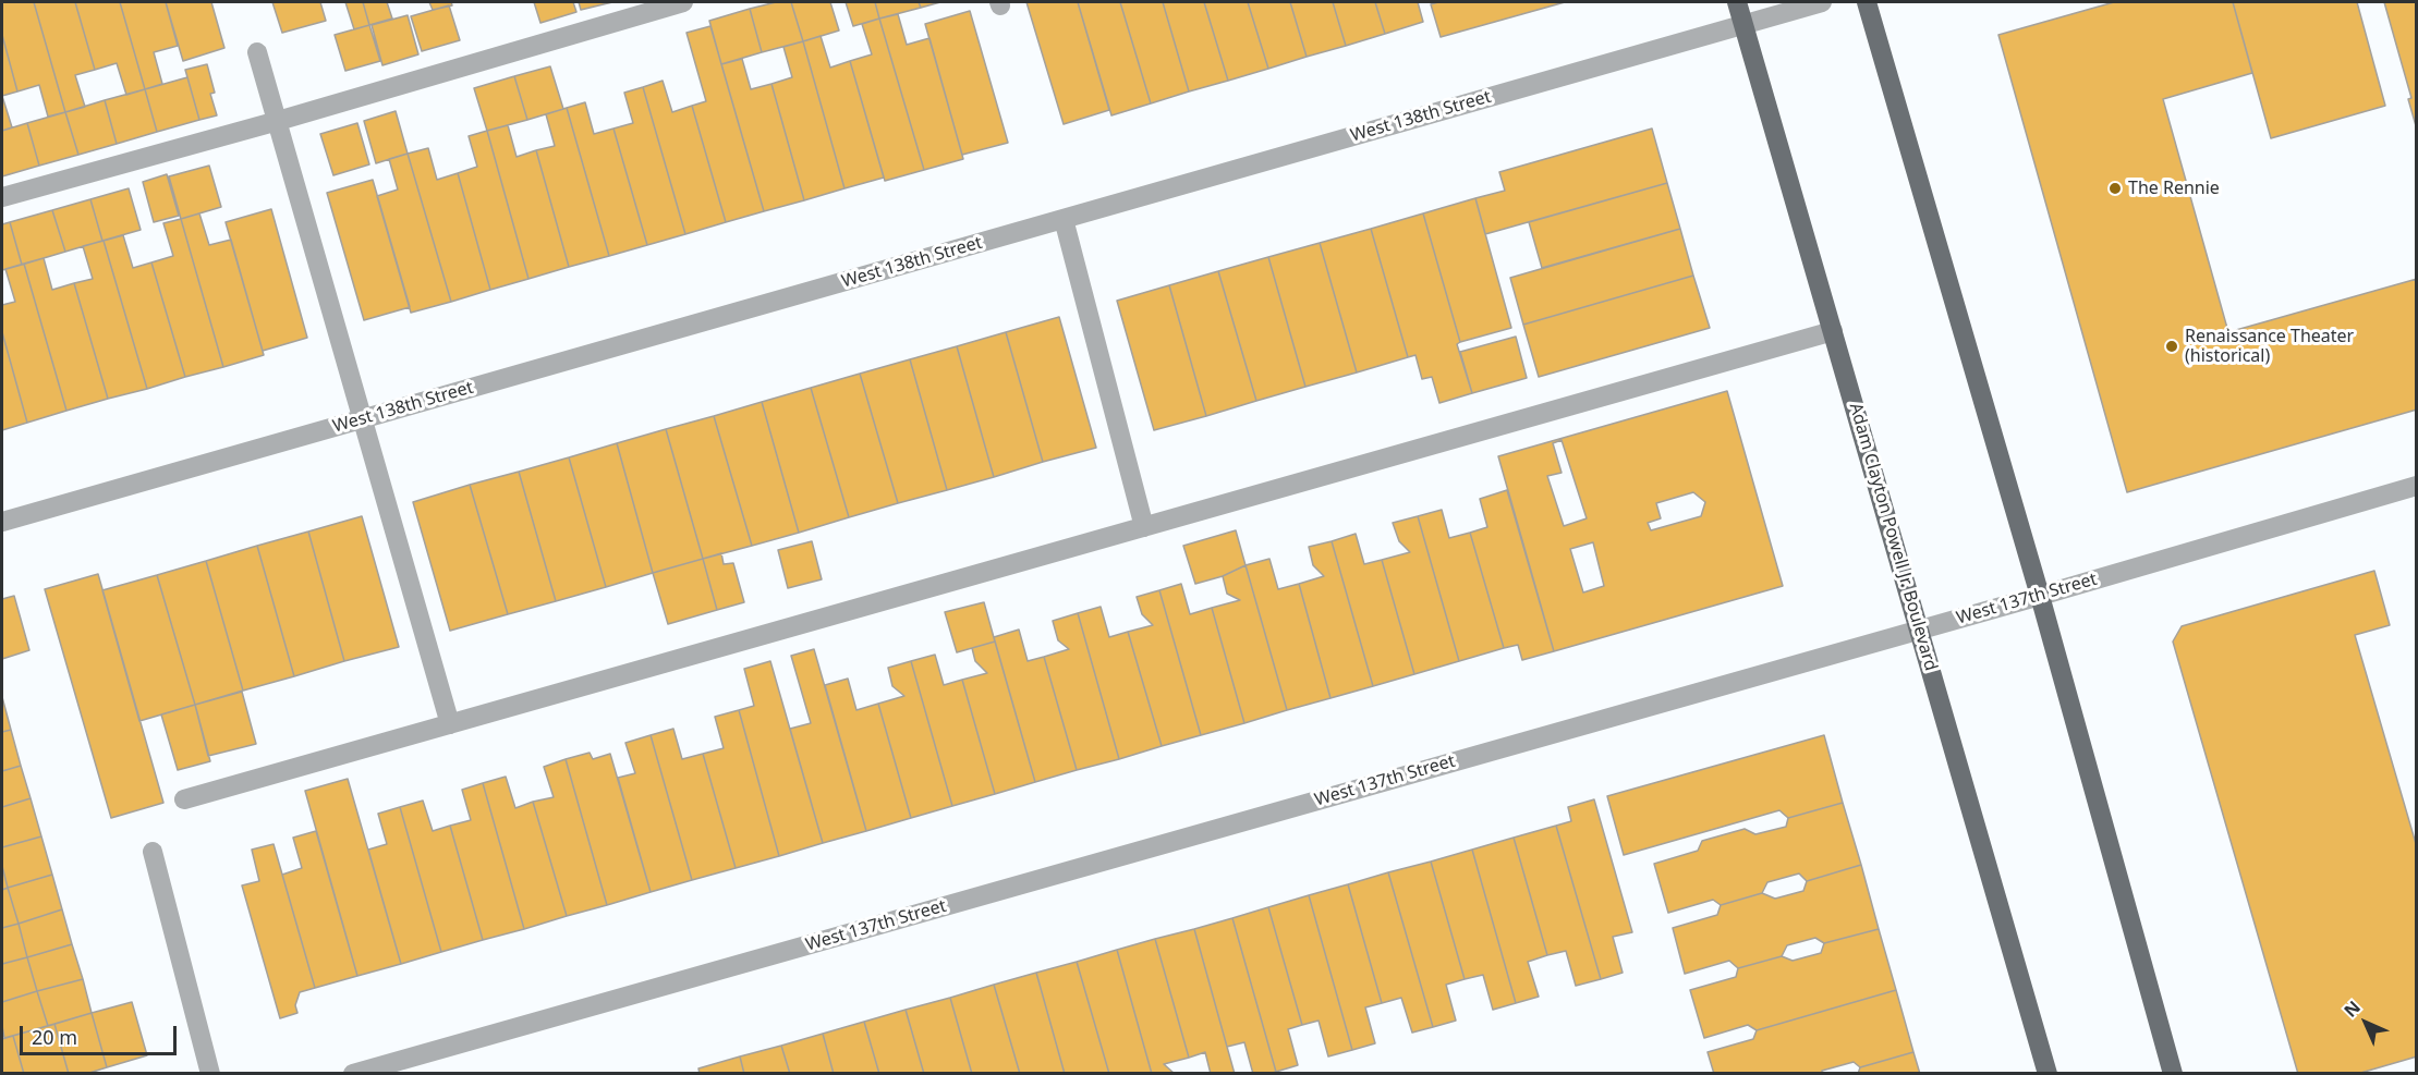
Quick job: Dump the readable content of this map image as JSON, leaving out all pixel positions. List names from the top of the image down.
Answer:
{
  "streets": {
    "main road": ["Adam Clayton Powell Jr. Boulevard"],
    "street": ["West 138th Street", "West 137th Street"]
  },
  "crossings": [
    ["West 138th Street", "Adam Clayton Powell Jr. Boulevard"],
    ["Adam Clayton Powell Jr. Boulevard", "West 137th Street"]
  ],
  "places": ["The Rennie", "Renaissance Theater (historical)"],
  "scale_bar": "20 m",
  "north": "top left"
}
